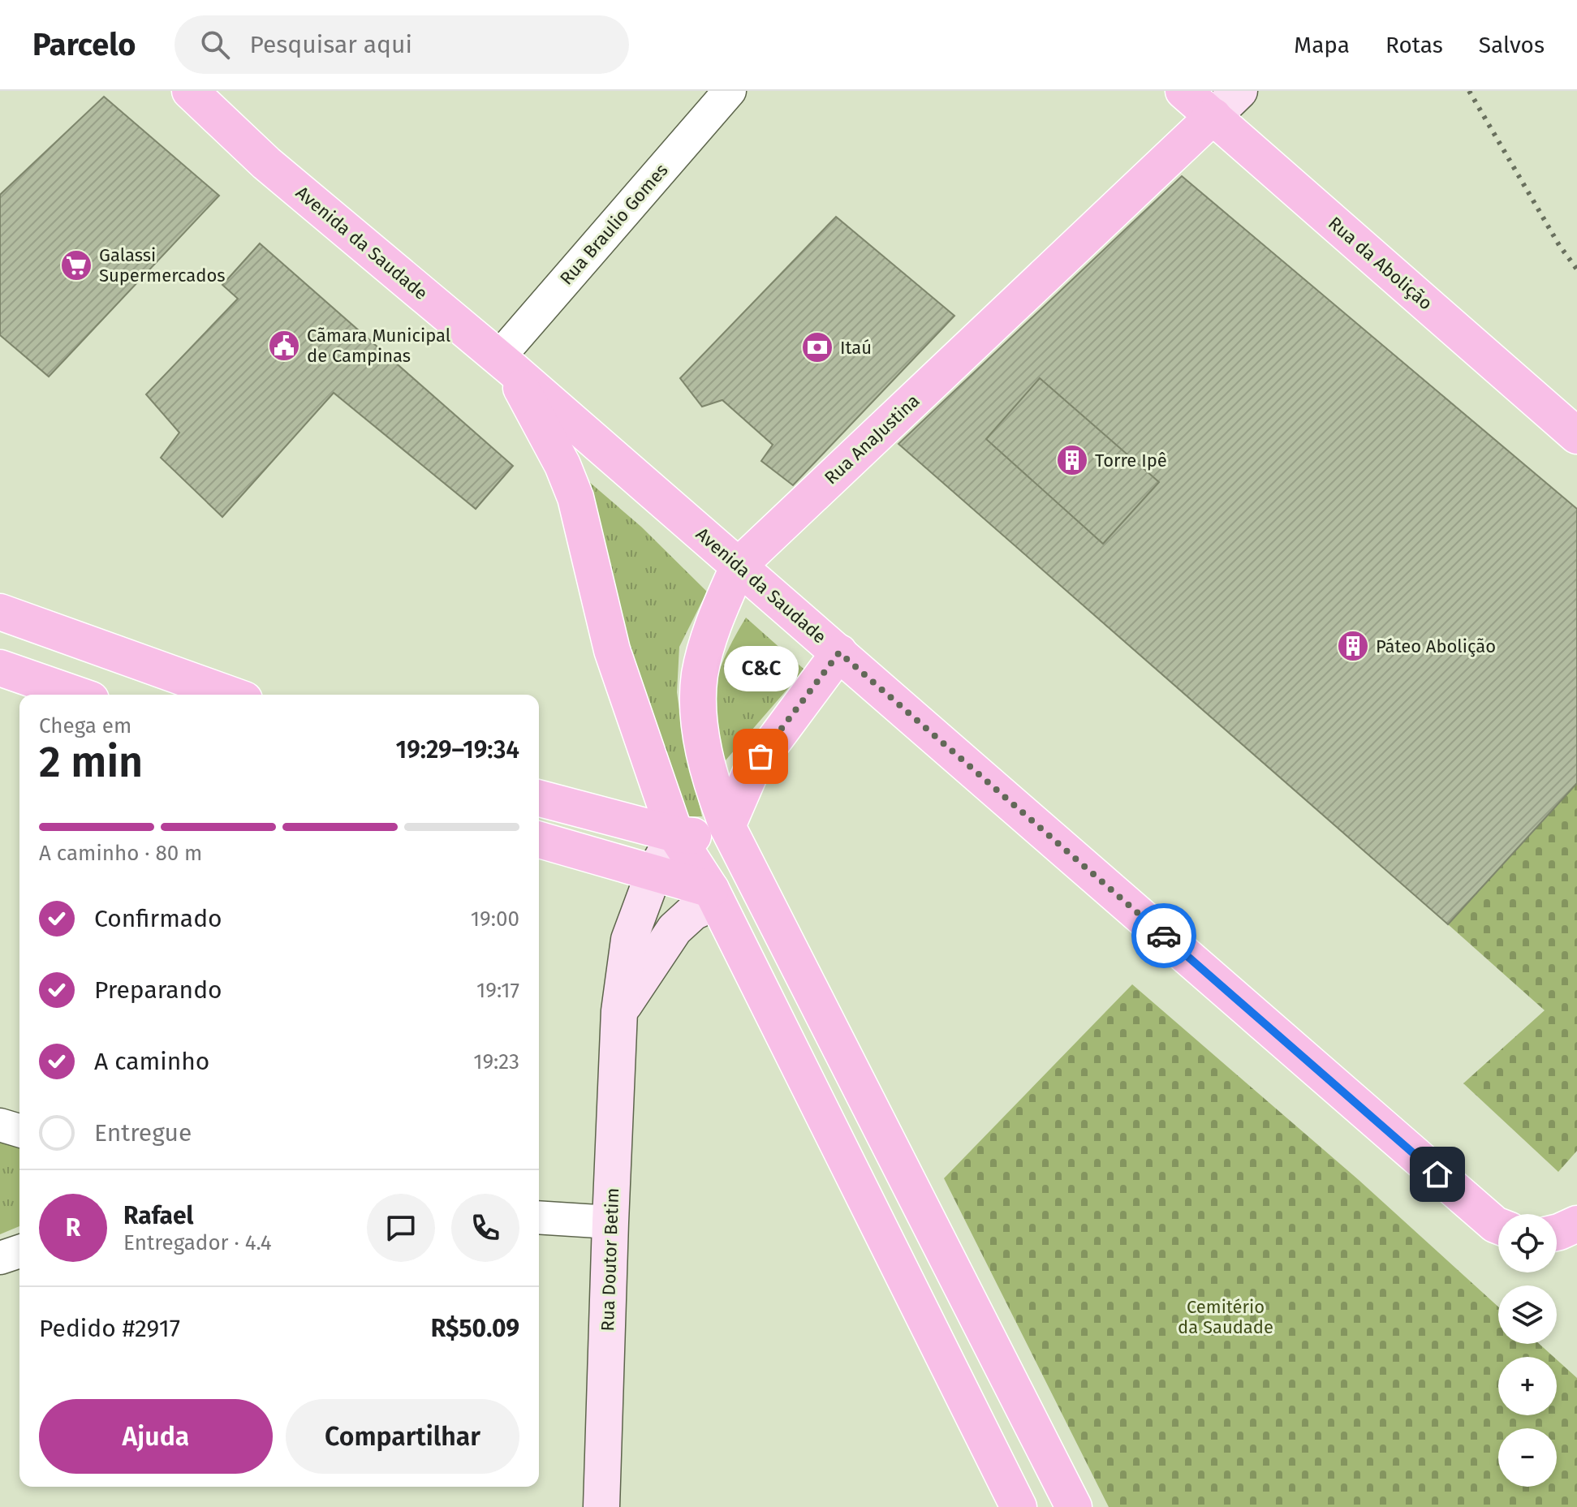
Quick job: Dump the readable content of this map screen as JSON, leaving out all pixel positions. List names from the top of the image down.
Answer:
{
  "streets": {
    "main road": ["Avenida da Saudade", "Rua da Abolição", "Rua AnaJustina"],
    "street": ["Rua Braulio Gomes", "Rua Doutor Betim"]
  },
  "crossings": [
    ["Rua Braulio Gomes", "Avenida da Saudade"],
    ["Avenida da Saudade", "Rua AnaJustina"],
    ["Rua da Abolição", "Rua AnaJustina"]
  ],
  "parks": ["Cemitério da Saudade"],
  "places": {
    "supermarket": ["Galassi Supermercados"],
    "public building": ["Cãmara Municipal de Campinas"],
    "bank": ["Itaú"],
    "building": ["Torre Ipê", "Páteo Abolição"],
    "other": ["C&C"]
  },
  "page": {
    "header": "Parcelo",
    "search": "Pesquisar aqui",
    "nav": ["Mapa", "Rotas", "Salvos"],
    "bubble": "C&C",
    "heading": ["2 min", "Chega em", "19:29–19:34"],
    "panel": [
      "Rafael",
      "Entregador · 4.4",
      "Pedido #2917",
      "R$50.09"
    ],
    "bar": "A caminho · 80 m",
    "list": [
      ["Confirmado", "19:00"],
      ["Preparando", "19:17"],
      ["A caminho", "19:23"],
      "Entregue"
    ],
    "round": "R",
    "map_buttons": ["+", "−"],
    "buttons": ["Ajuda", "Compartilhar"]
  }
}
